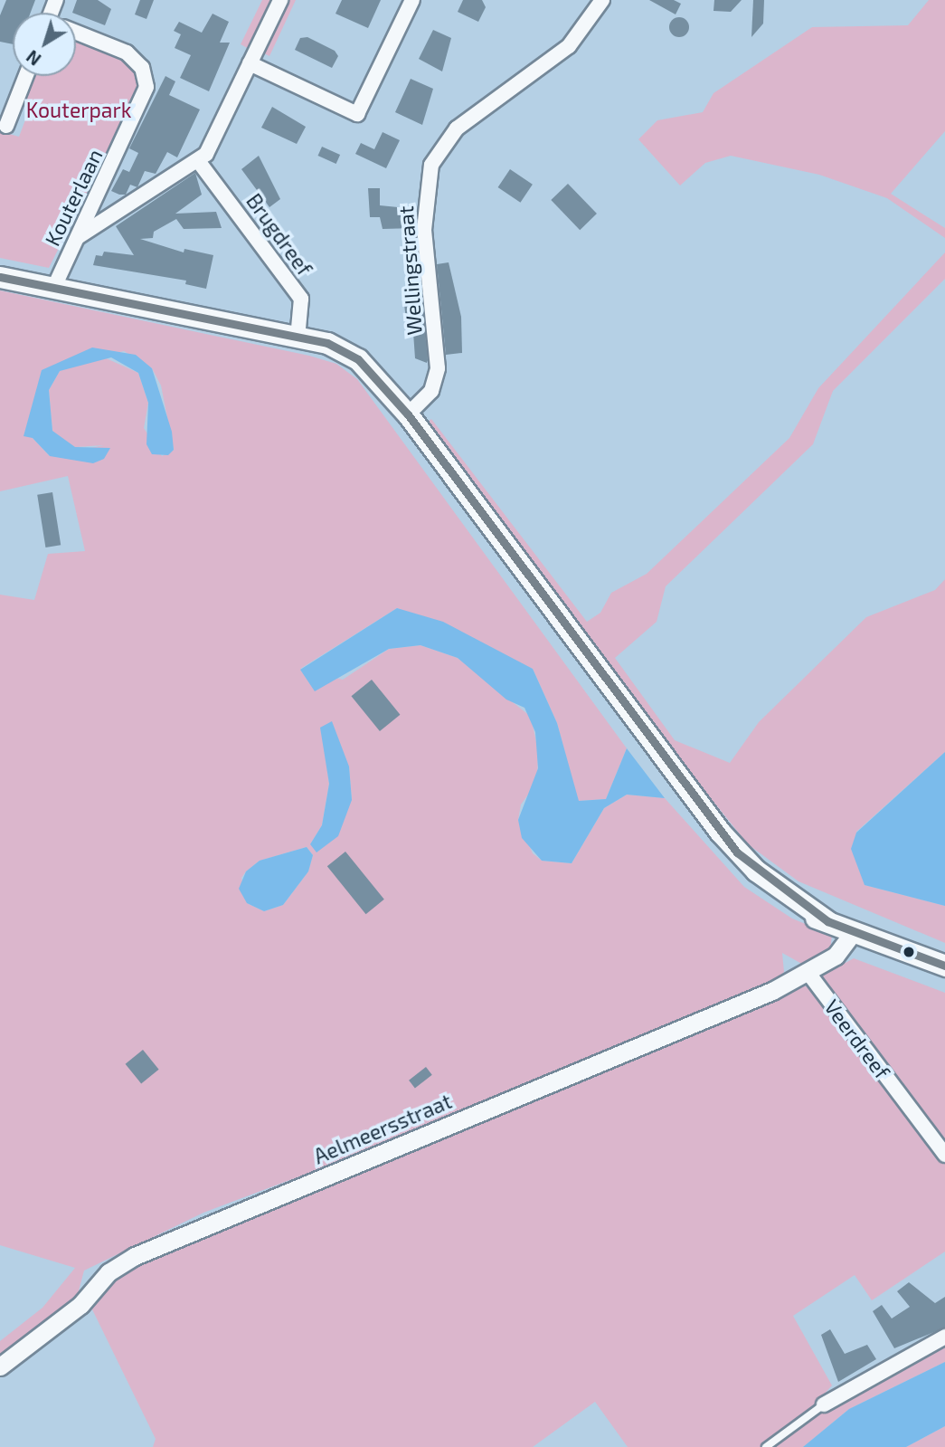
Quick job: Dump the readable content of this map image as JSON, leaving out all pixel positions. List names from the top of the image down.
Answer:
{
  "streets": {
    "street": [
      "Kouterlaan",
      "Brugdreef",
      "Wellingstraat",
      "Veerdreef",
      "Aelmeersstraat"
    ]
  },
  "crossings": [
    ["Veerdreef", "Aelmeersstraat"]
  ],
  "parks": ["Kouterpark"],
  "north": "bottom left"
}
